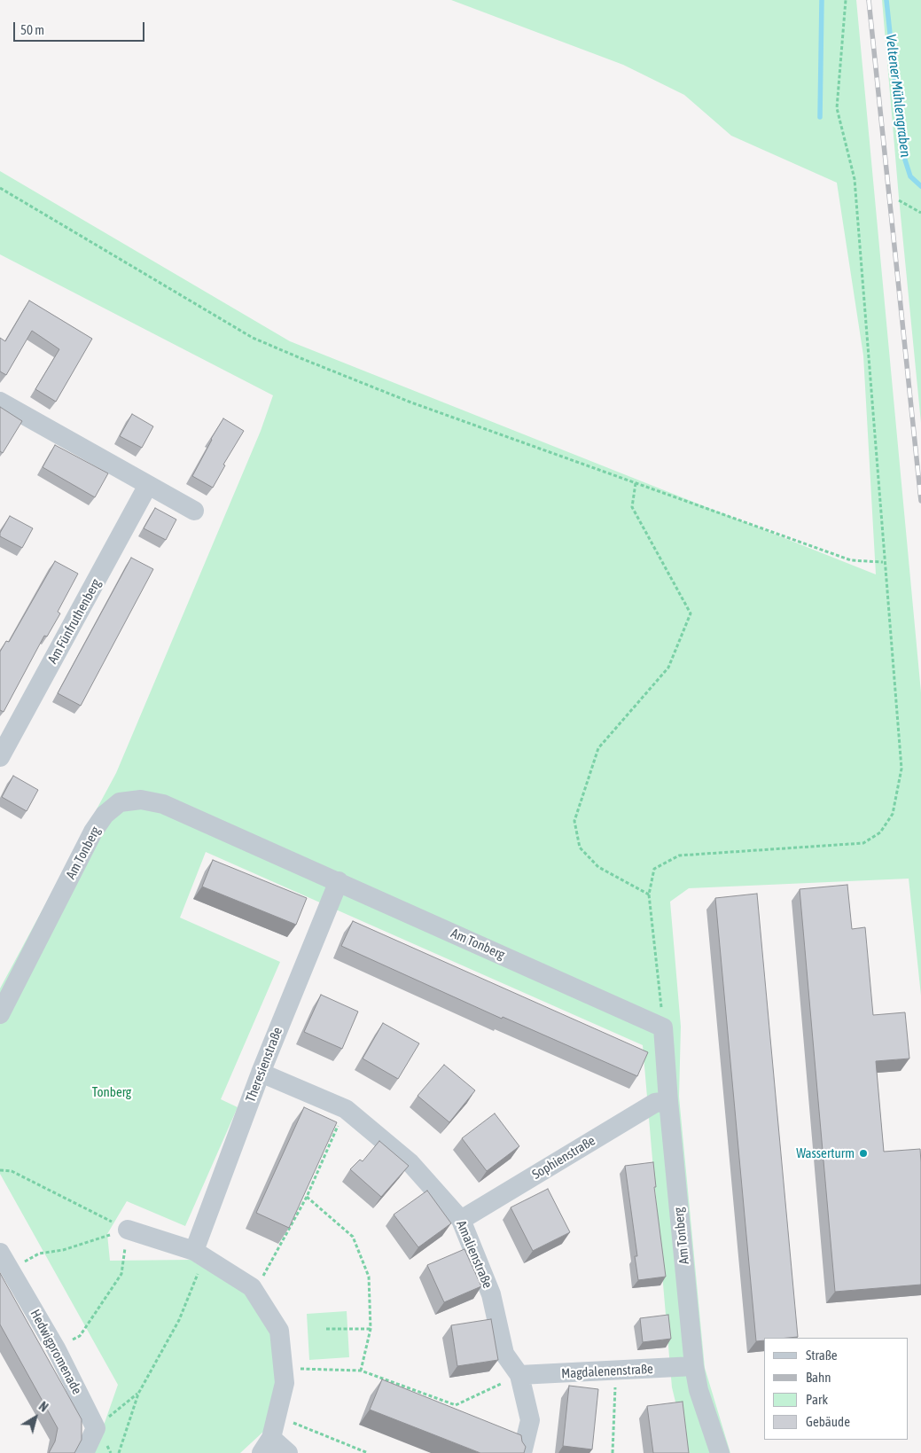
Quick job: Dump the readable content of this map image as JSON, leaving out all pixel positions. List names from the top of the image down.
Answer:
{
  "streets": {
    "street": [
      "Am Fünfruthenberg",
      "Am Tonberg",
      "Theresienstraße",
      "Sophienstraße",
      "Amalienstraße",
      "Hedwigpromenade",
      "Magdalenenstraße"
    ]
  },
  "crossings": [
    ["Am Tonberg", "Theresienstraße"],
    ["Am Tonberg", "Sophienstraße"],
    ["Am Tonberg", "Magdalenenstraße"],
    ["Theresienstraße", "Amalienstraße"],
    ["Sophienstraße", "Amalienstraße"],
    ["Amalienstraße", "Magdalenenstraße"]
  ],
  "water": ["Veltener Mühlengraben"],
  "parks": ["Tonberg"],
  "places": ["Wasserturm"],
  "legend": [
    "Straße",
    "Bahn",
    "Park",
    "Gebäude"
  ],
  "scale_bar": "50 m",
  "north": "top right"
}
